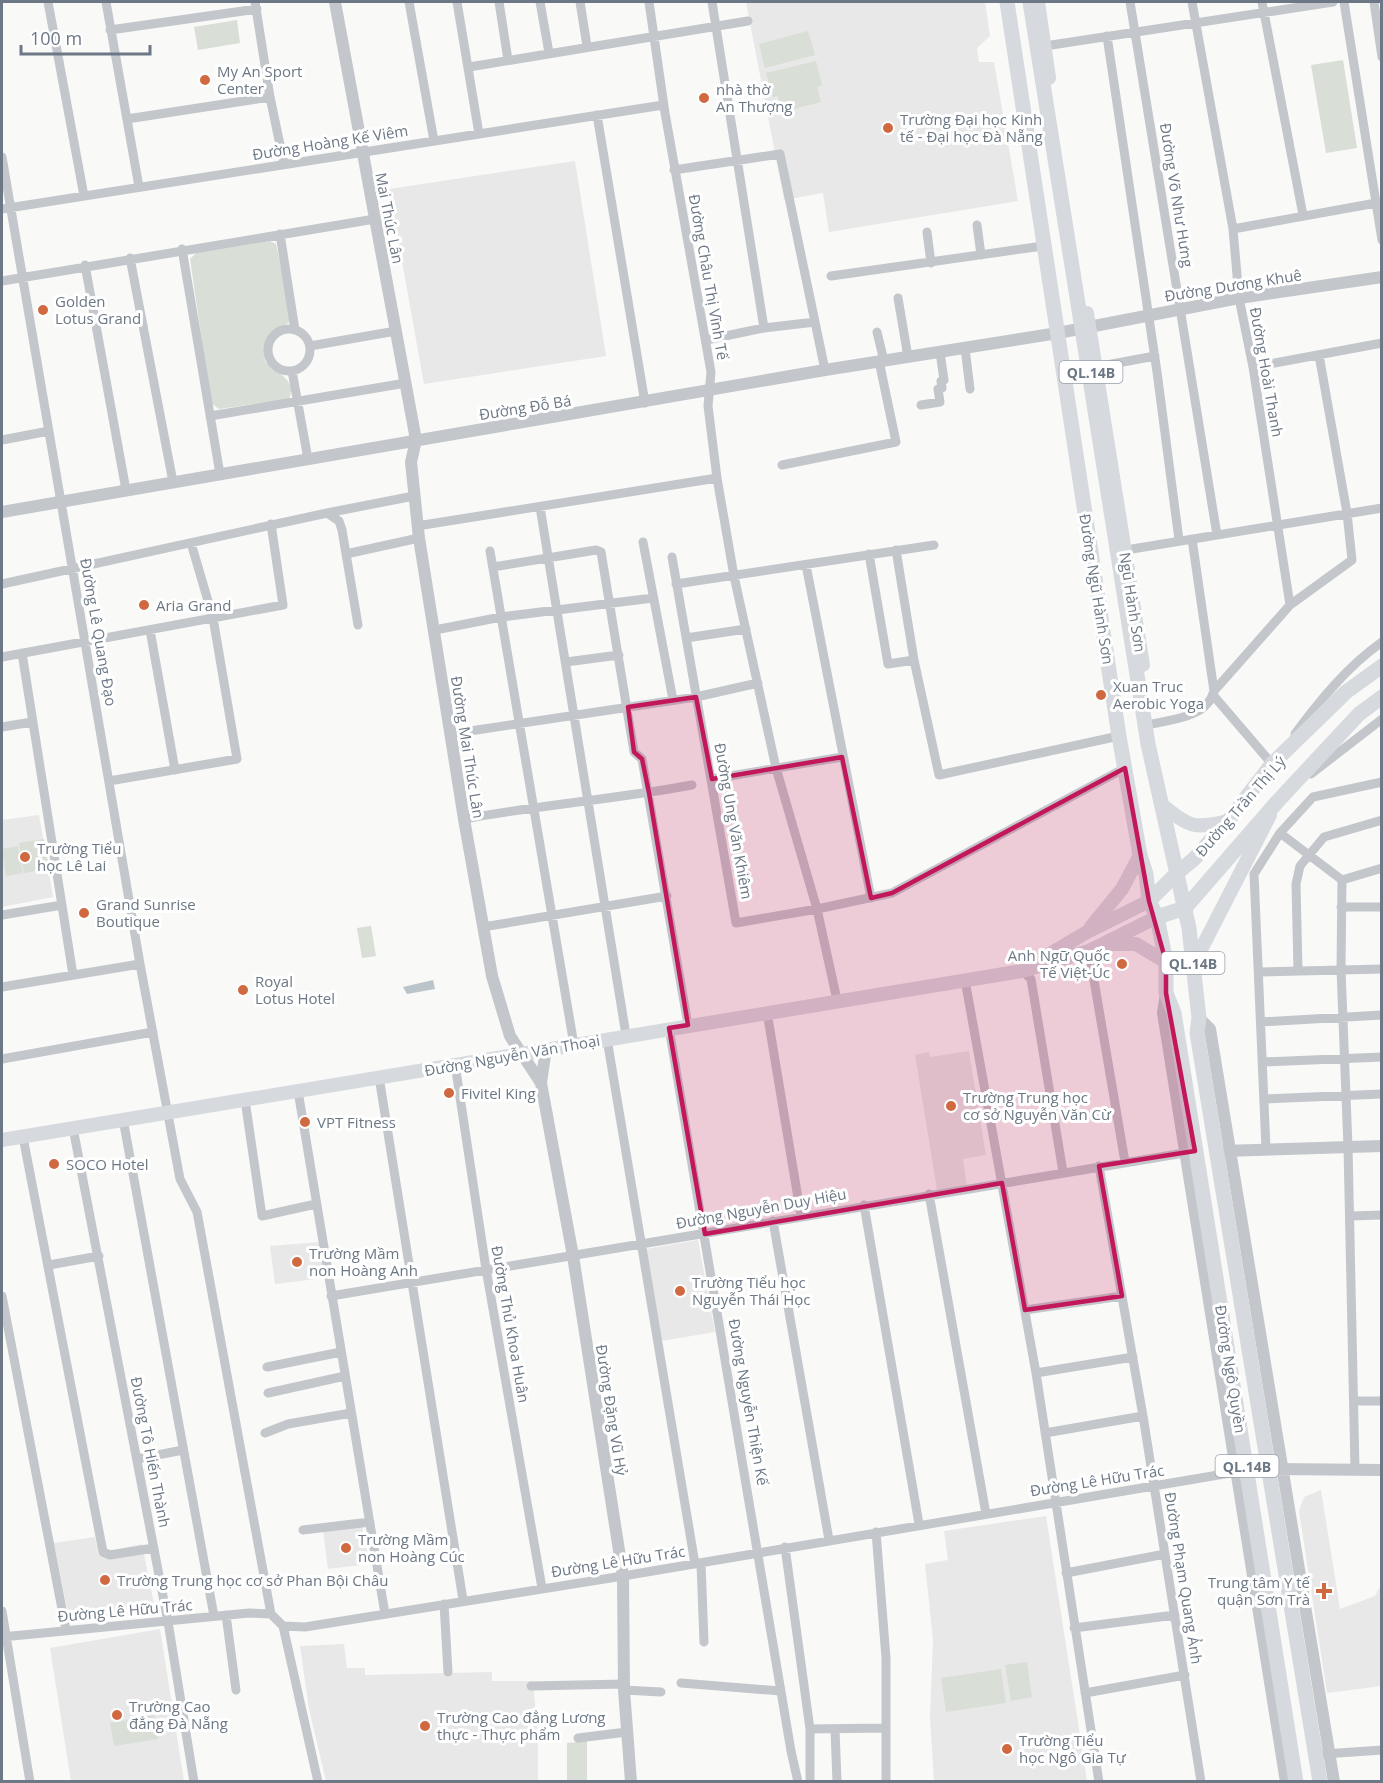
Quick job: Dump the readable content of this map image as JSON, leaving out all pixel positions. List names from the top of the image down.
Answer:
{
  "streets": {
    "main road": [
      "QL.14B",
      "Đường Ngũ Hành Sơn",
      "Ngũ Hành Sơn",
      "Đường Trần Thị Lý",
      "Đường Nguyễn Văn Thoại",
      "Đường Ngô Quyền"
    ],
    "street": [
      "Đường Hoàng Kế Viêm",
      "Đường Võ Như Hưng",
      "Mai Thúc Lân",
      "Đường Châu Thị Vĩnh Tế",
      "Đường Dương Khuê",
      "Đường Hoài Thanh",
      "Đường Đỗ Bá",
      "Đường Lê Quang Đạo",
      "Đường Mai Thúc Lân",
      "Đường Ung Văn Khiêm",
      "Đường Nguyễn Duy Hiệu",
      "Đường Thủ Khoa Huân",
      "Đường Nguyễn Thiện Kế",
      "Đường Đặng Vũ Hỷ",
      "Đường Tô Hiến Thành",
      "Đường Lê Hữu Trác",
      "Đường Phạm Quang Ảnh"
    ]
  },
  "crossings": [
    ["Đường Hoàng Kế Viêm", "Mai Thúc Lân"],
    ["Đường Hoàng Kế Viêm", "Đường Châu Thị Vĩnh Tế"],
    ["Đường Hoàng Kế Viêm", "Đường Lê Quang Đạo"],
    ["Đường Võ Như Hưng", "Đường Dương Khuê"],
    ["Mai Thúc Lân", "Đường Đỗ Bá"],
    ["Mai Thúc Lân", "Đường Mai Thúc Lân"],
    ["Đường Châu Thị Vĩnh Tế", "Đường Đỗ Bá"],
    ["Đường Châu Thị Vĩnh Tế", "Đường Ung Văn Khiêm"],
    ["Đường Châu Thị Vĩnh Tế", "Đường Nguyễn Văn Thoại"],
    ["Đường Dương Khuê", "Đường Hoài Thanh"],
    ["Đường Dương Khuê", "Đường Đỗ Bá"],
    ["Đường Dương Khuê", "Đường Ngũ Hành Sơn"],
    ["Đường Dương Khuê", "Ngũ Hành Sơn"],
    ["QL.14B", "Ngũ Hành Sơn"],
    ["QL.14B", "Đường Trần Thị Lý"],
    ["QL.14B", "Đường Ngô Quyền"],
    ["Đường Đỗ Bá", "Đường Ngũ Hành Sơn"],
    ["Đường Đỗ Bá", "Đường Lê Quang Đạo"],
    ["Đường Đỗ Bá", "Đường Mai Thúc Lân"],
    ["Đường Ngũ Hành Sơn", "Đường Trần Thị Lý"],
    ["Đường Ngũ Hành Sơn", "Đường Ung Văn Khiêm"],
    ["Đường Ngũ Hành Sơn", "Đường Nguyễn Văn Thoại"],
    ["Đường Ngũ Hành Sơn", "Đường Ngô Quyền"],
    ["Đường Lê Quang Đạo", "Đường Nguyễn Văn Thoại"],
    ["Đường Lê Quang Đạo", "Đường Lê Hữu Trác"],
    ["Đường Mai Thúc Lân", "Đường Nguyễn Văn Thoại"],
    ["Đường Mai Thúc Lân", "Đường Đặng Vũ Hỷ"],
    ["Đường Trần Thị Lý", "Đường Nguyễn Văn Thoại"],
    ["Đường Trần Thị Lý", "Đường Ngô Quyền"],
    ["Đường Nguyễn Văn Thoại", "Đường Thủ Khoa Huân"],
    ["Đường Nguyễn Văn Thoại", "Đường Ngô Quyền"],
    ["Đường Nguyễn Văn Thoại", "Đường Nguyễn Thiện Kế"],
    ["Đường Nguyễn Văn Thoại", "Đường Đặng Vũ Hỷ"],
    ["Đường Nguyễn Văn Thoại", "Đường Tô Hiến Thành"],
    ["Đường Nguyễn Duy Hiệu", "Đường Thủ Khoa Huân"],
    ["Đường Nguyễn Duy Hiệu", "Đường Ngô Quyền"],
    ["Đường Nguyễn Duy Hiệu", "Đường Nguyễn Thiện Kế"],
    ["Đường Nguyễn Duy Hiệu", "Đường Đặng Vũ Hỷ"],
    ["Đường Nguyễn Duy Hiệu", "Đường Phạm Quang Ảnh"],
    ["Đường Thủ Khoa Huân", "Đường Lê Hữu Trác"],
    ["Đường Ngô Quyền", "Đường Lê Hữu Trác"],
    ["Đường Nguyễn Thiện Kế", "Đường Lê Hữu Trác"],
    ["Đường Đặng Vũ Hỷ", "Đường Lê Hữu Trác"],
    ["Đường Tô Hiến Thành", "Đường Lê Hữu Trác"],
    ["Đường Lê Hữu Trác", "Đường Phạm Quang Ảnh"]
  ],
  "places": {
    "other": [
      "My An Sport Center",
      "nhà thờ An Thượng",
      "Trường Đại học Kinh tế - Đại học Đà Nẵng",
      "Golden Lotus Grand",
      "Aria Grand",
      "Xuan Truc Aerobic Yoga",
      "Trường Tiểu học Lê Lai",
      "Grand Sunrise Boutique",
      "Anh Ngữ Quốc Tế Việt-Úc",
      "Royal Lotus Hotel",
      "Fivitel King",
      "Trường Trung học cơ sở Nguyễn Văn Cừ",
      "VPT Fitness",
      "SOCO Hotel",
      "Trường Mầm non Hoàng Anh",
      "Trường Tiểu học Nguyễn Thái Học",
      "Trường Mầm non Hoàng Cúc",
      "Trường Trung học cơ sở Phan Bội Châu",
      "Trường Cao đẳng Đà Nẵng",
      "Trường Cao đẳng Lương thực - Thực phẩm",
      "Trường Tiểu học Ngô Gia Tự"
    ],
    "health": ["Trung tâm Y tế quận Sơn Trà"]
  },
  "scale_bar": "100 m"
}
